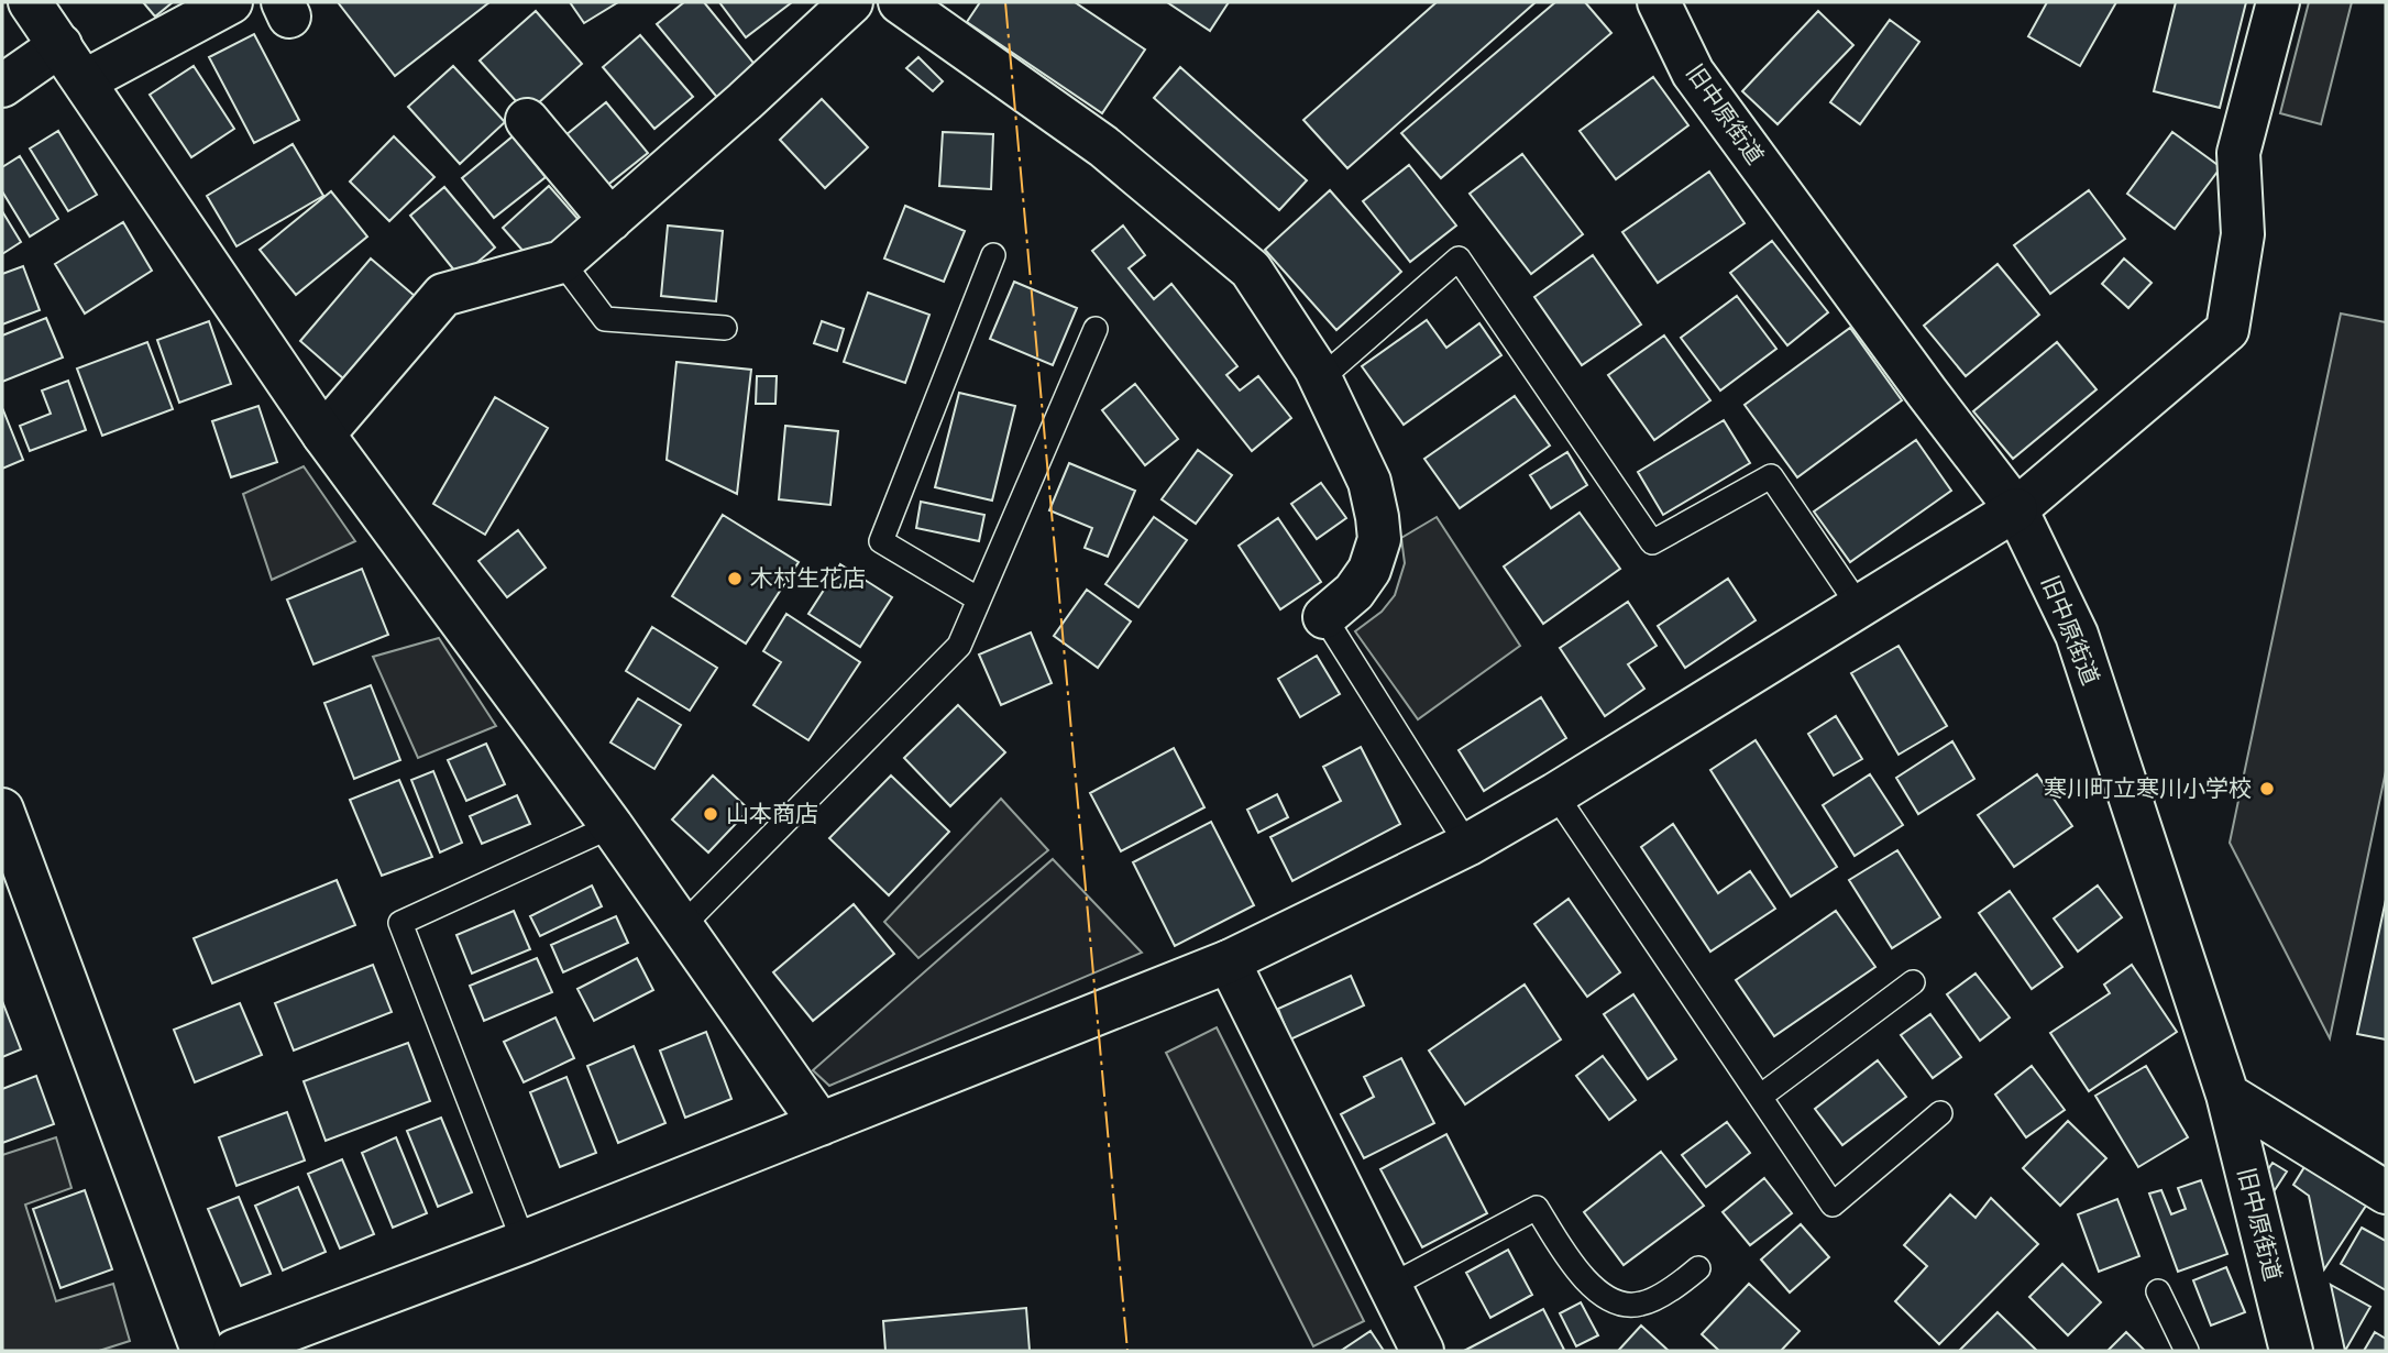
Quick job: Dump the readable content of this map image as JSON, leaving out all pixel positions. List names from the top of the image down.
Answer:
{
  "streets": {
    "street": ["旧中原街道"]
  },
  "places": ["木村生花店", "寒川町立寒川小学校", "山本商店"]
}
